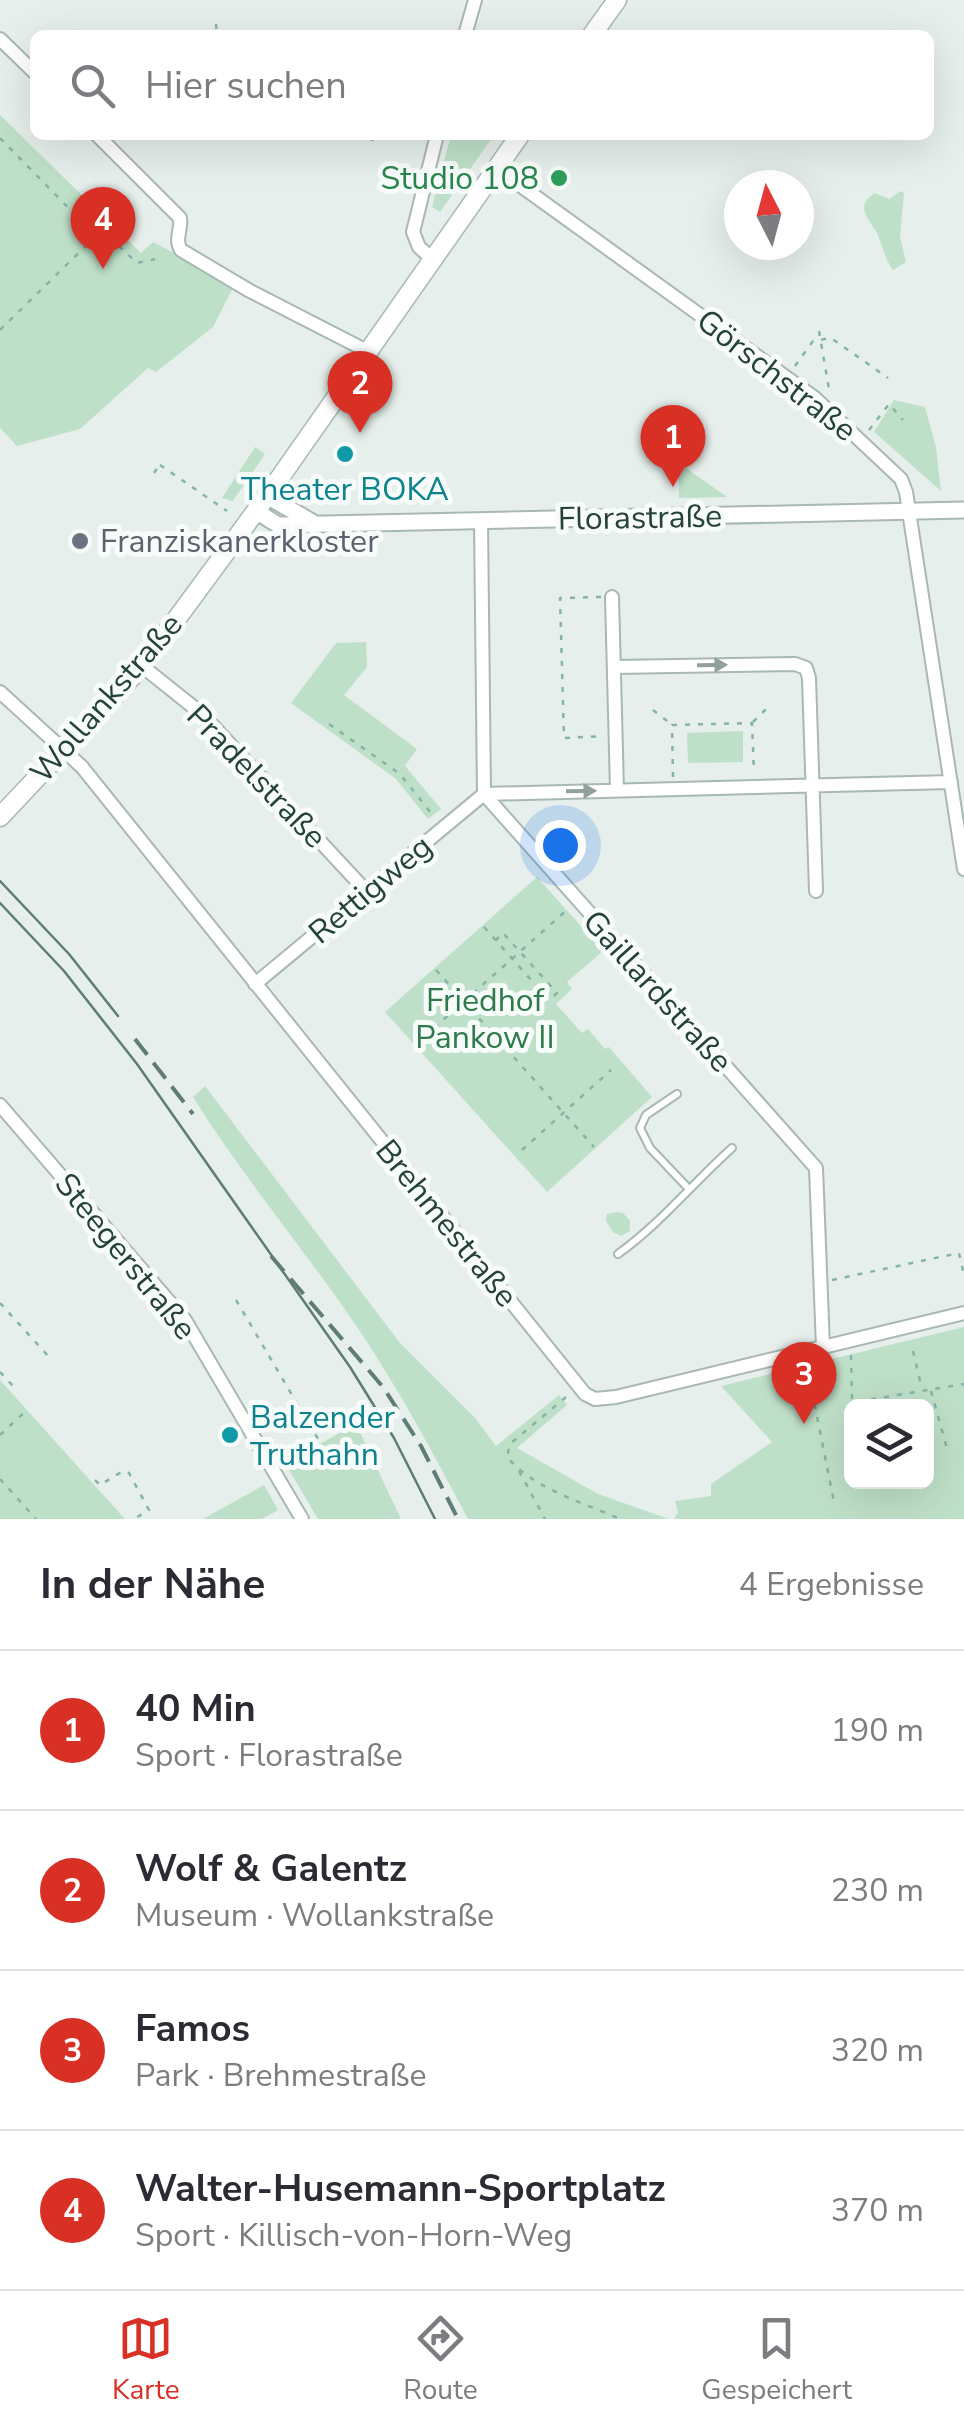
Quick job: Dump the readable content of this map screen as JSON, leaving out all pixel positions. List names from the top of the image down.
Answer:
{
  "streets": {
    "main road": ["Wollankstraße"],
    "street": [
      "Görschstraße",
      "Florastraße",
      "Pradelstraße",
      "Rettigweg",
      "Gaillardstraße",
      "Brehmestraße",
      "Steegerstraße"
    ]
  },
  "crossings": [
    ["Görschstraße", "Florastraße"],
    ["Görschstraße", "Wollankstraße"],
    ["Florastraße", "Wollankstraße"],
    ["Wollankstraße", "Pradelstraße"],
    ["Wollankstraße", "Brehmestraße"],
    ["Pradelstraße", "Rettigweg"],
    ["Rettigweg", "Gaillardstraße"],
    ["Rettigweg", "Brehmestraße"],
    ["Gaillardstraße", "Brehmestraße"]
  ],
  "parks": ["Friedhof Pankow II"],
  "places": [
    "Studio 108",
    "Theater BOKA",
    "Franziskanerkloster",
    "Balzender Truthahn"
  ],
  "north": "top",
  "page": {
    "search": "Hier suchen",
    "pins": [
      "4",
      "2",
      "1",
      "3"
    ],
    "heading": ["In der Nähe", "4 Ergebnisse"],
    "list": [
      {
        "mark": "1",
        "name": "40 Min",
        "note": "Sport · Florastraße",
        "value": "190 m"
      },
      {
        "mark": "2",
        "name": "Wolf & Galentz",
        "note": "Museum · Wollankstraße",
        "value": "230 m"
      },
      {
        "mark": "3",
        "name": "Famos",
        "note": "Park · Brehmestraße",
        "value": "320 m"
      },
      {
        "mark": "4",
        "name": "Walter-Husemann-Sportplatz",
        "note": "Sport · Killisch-von-Horn-Weg",
        "value": "370 m"
      }
    ],
    "nav": ["Karte", "Route", "Gespeichert"]
  }
}
